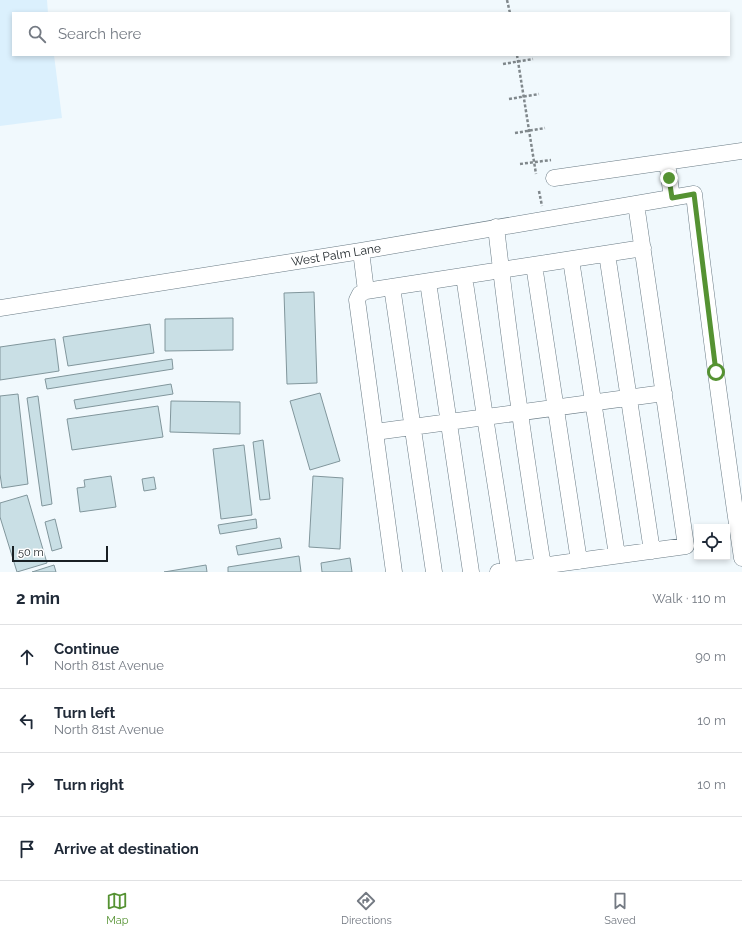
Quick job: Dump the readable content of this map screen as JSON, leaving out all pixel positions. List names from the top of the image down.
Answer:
{
  "streets": {
    "street": ["West Palm Lane"]
  },
  "scale_bar": "50 m",
  "page": {
    "search": "Search here",
    "scale": "50 m",
    "heading": ["2 min", "Walk · 110 m"],
    "list": [
      ["Continue", "North 81st Avenue", "90 m"],
      ["Turn left", "North 81st Avenue", "10 m"],
      ["Turn right", "10 m"],
      "Arrive at destination"
    ],
    "nav": ["Map", "Directions", "Saved"]
  }
}
